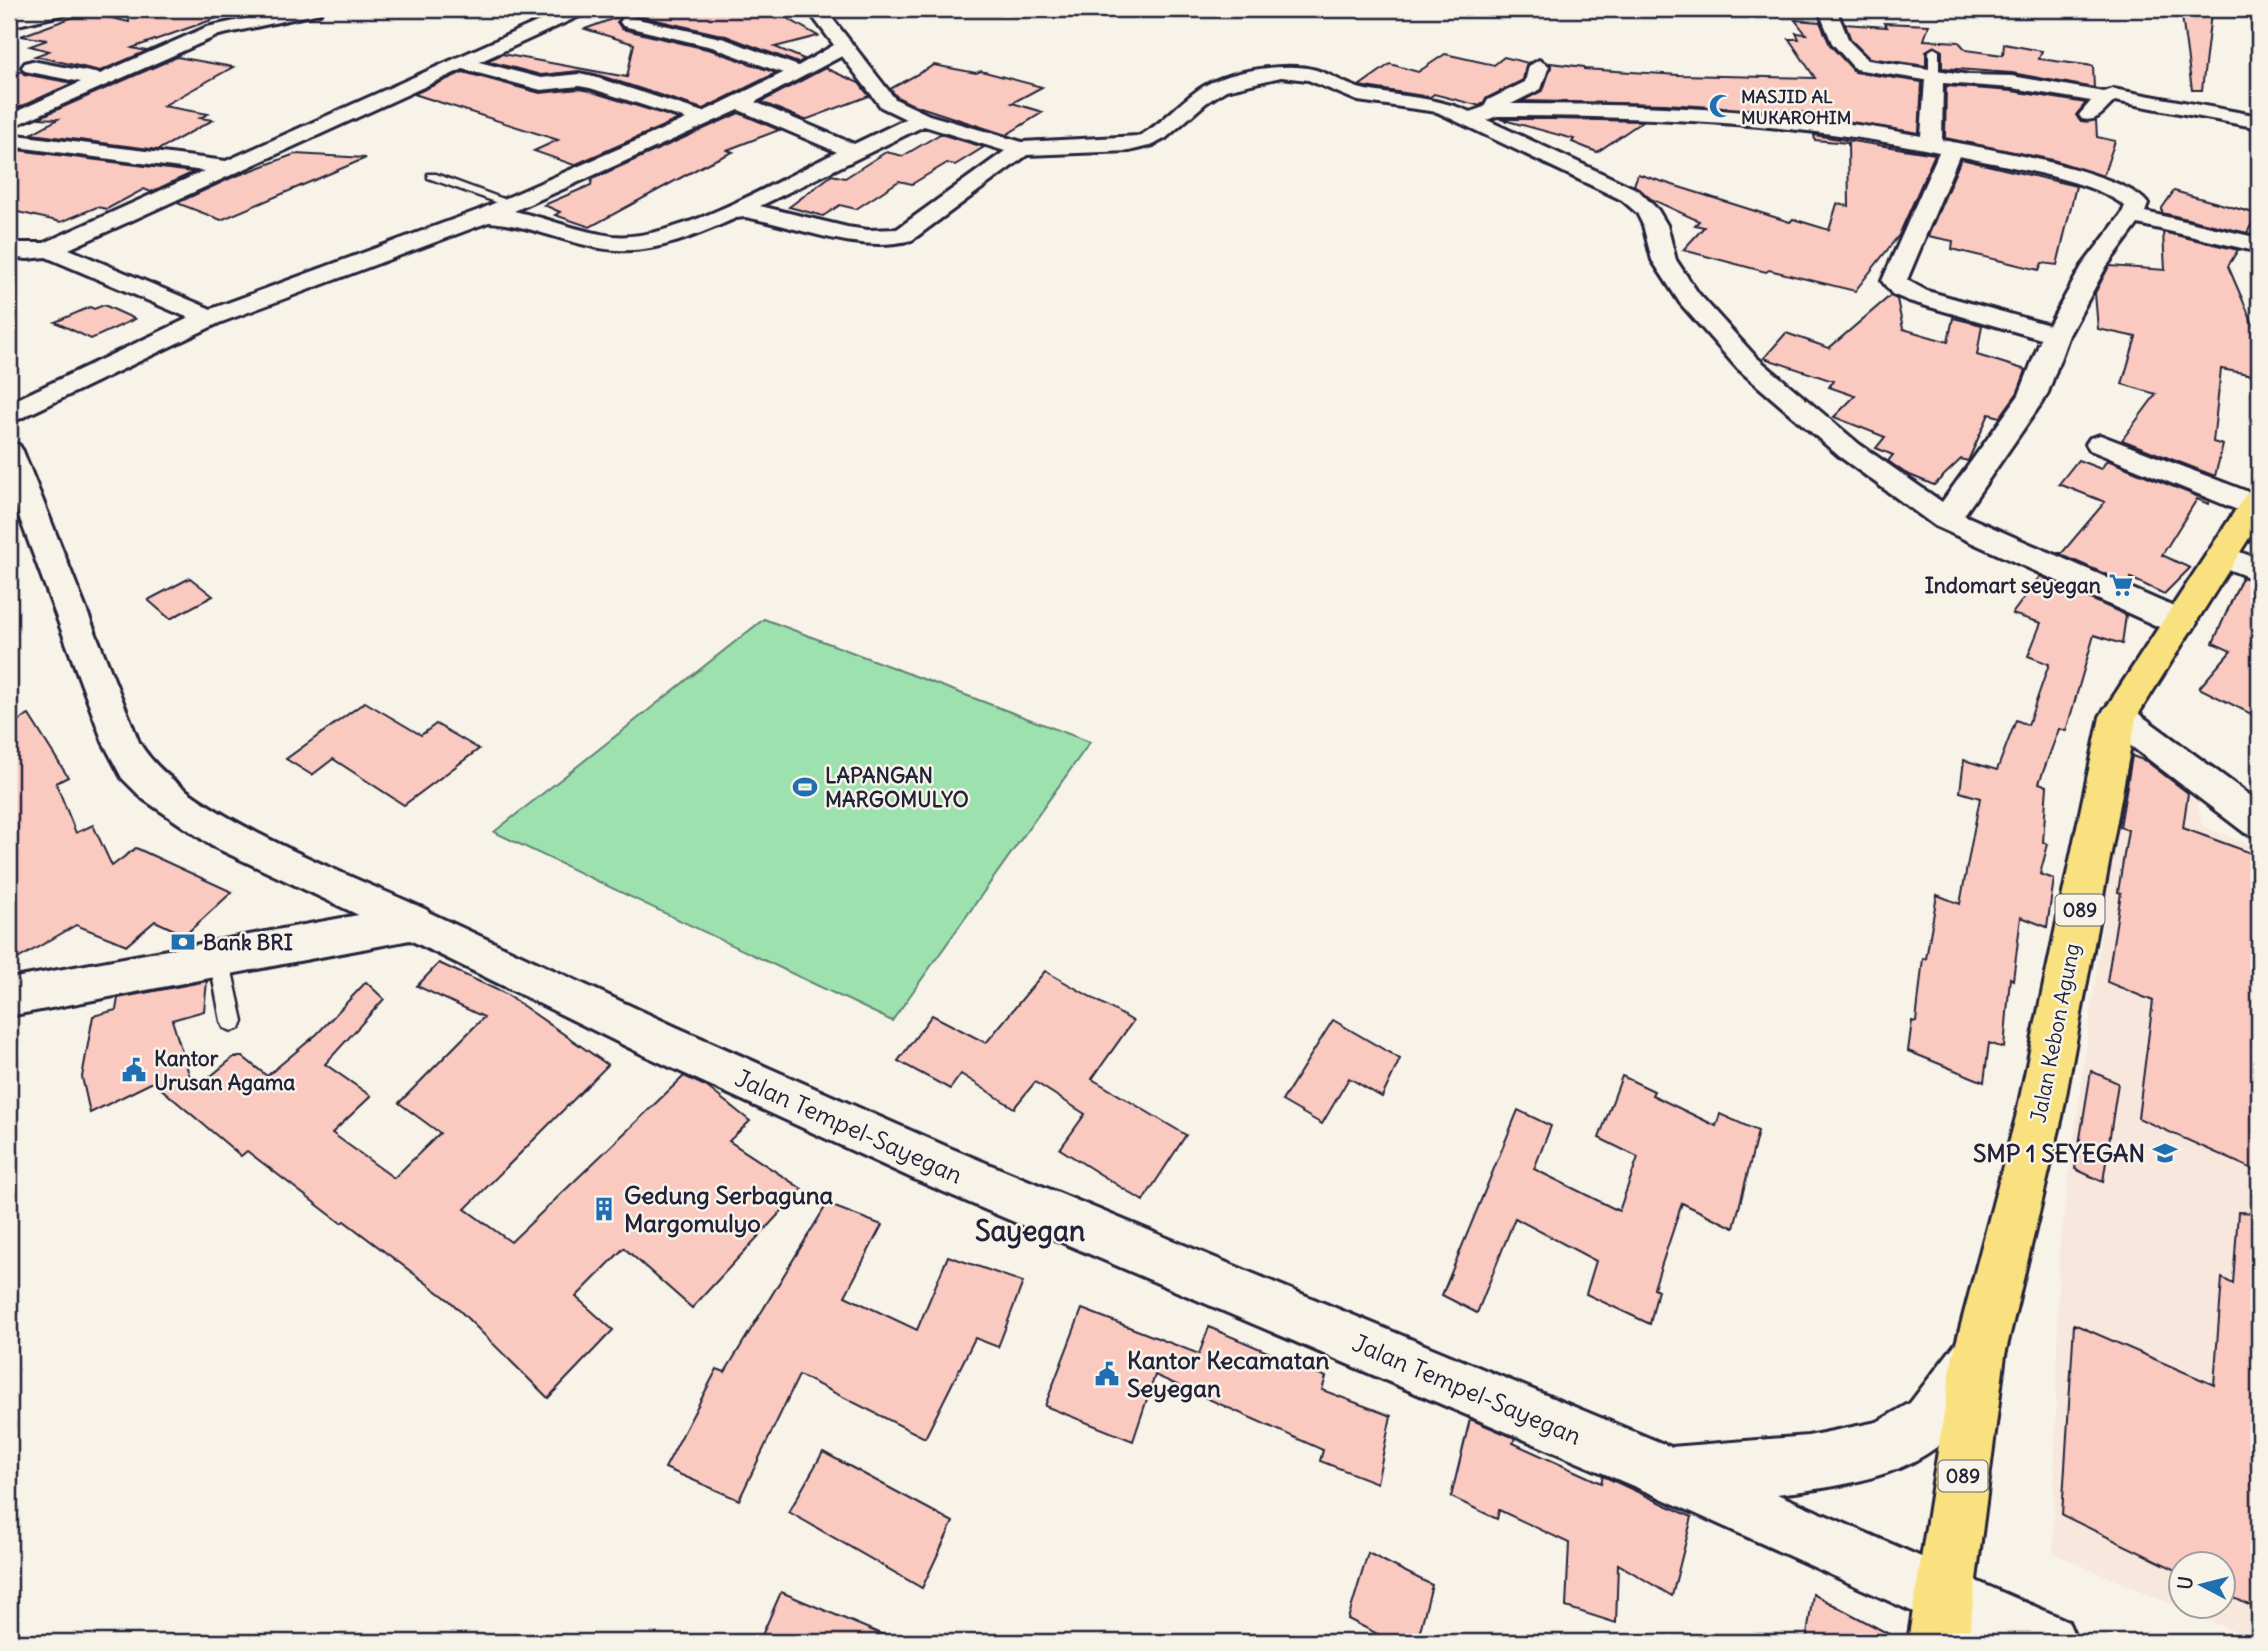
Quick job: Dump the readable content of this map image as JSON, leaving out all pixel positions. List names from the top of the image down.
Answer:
{
  "streets": {
    "main road": ["089", "Jalan Kebon Agung"],
    "street": ["Jalan Tempel-Sayegan"]
  },
  "crossings": [
    ["089", "Jalan Kebon Agung"],
    ["089", "Jalan Tempel-Sayegan"]
  ],
  "districts": ["Sayegan"],
  "places": {
    "mosque": ["MASJID AL MUKAROHIM"],
    "supermarket": ["Indomart seyegan"],
    "sports": ["LAPANGAN MARGOMULYO"],
    "bank": ["Bank BRI"],
    "public building": ["Kantor Urusan Agama", "Kantor Kecamatan Seyegan"],
    "school or university": ["SMP 1 SEYEGAN"],
    "building": ["Gedung Serbaguna Margomulyo"]
  },
  "north": "left"
}
